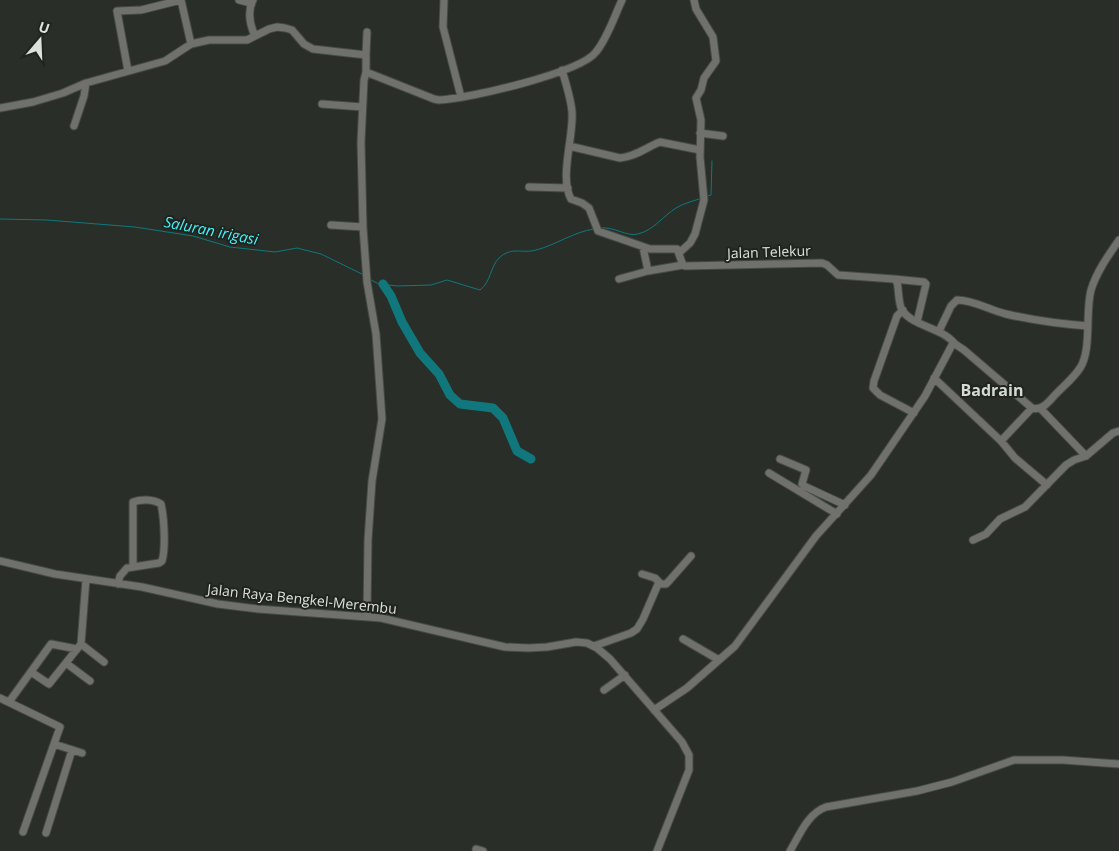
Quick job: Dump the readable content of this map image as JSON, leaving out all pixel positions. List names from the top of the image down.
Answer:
{
  "streets": {
    "street": ["Jalan Telekur", "Jalan Raya Bengkel-Merembu"]
  },
  "districts": ["Badrain"],
  "water": ["Saluran irigasi"],
  "north": "top"
}
